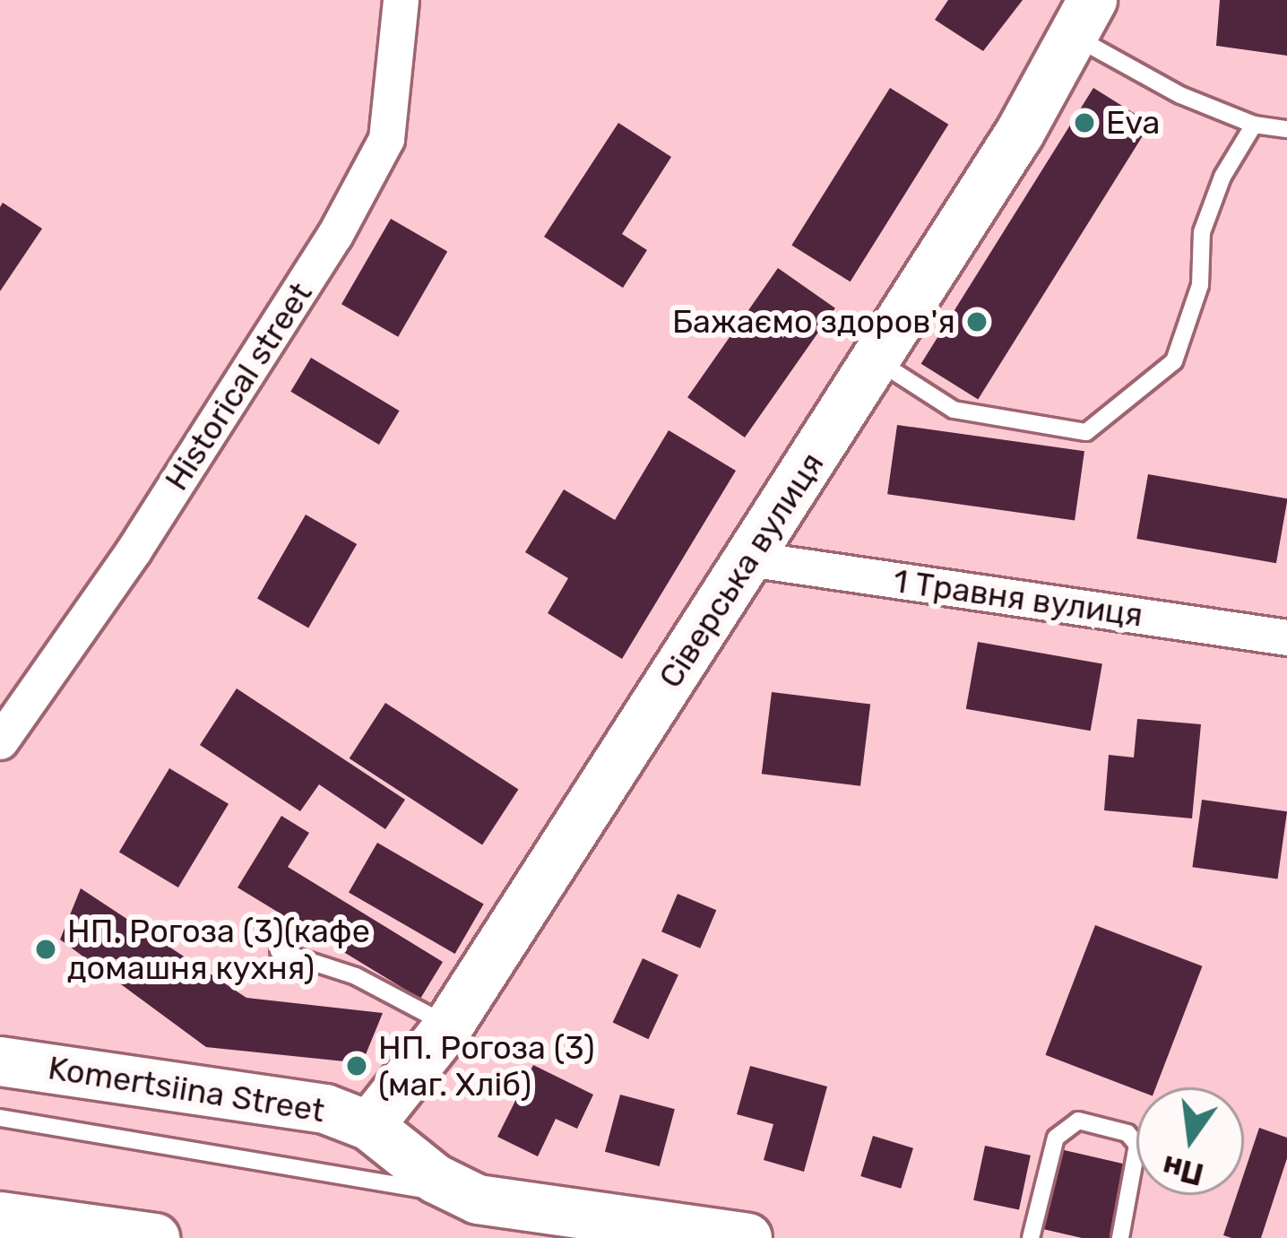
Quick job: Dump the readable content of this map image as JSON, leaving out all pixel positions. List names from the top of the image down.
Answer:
{
  "streets": {
    "street": [
      "Historical street",
      "Сіверська вулиця",
      "1 Травня вулиця",
      "Komertsiina Street"
    ]
  },
  "crossings": [
    ["Сіверська вулиця", "1 Травня вулиця"],
    ["Сіверська вулиця", "Komertsiina Street"]
  ],
  "places": [
    "Eva",
    "Бажаємо здоров'я",
    "НП. Рогоза (3)(кафе домашня кухня)",
    "НП. Рогоза (3) (маг. Хліб)"
  ],
  "north": "bottom"
}
